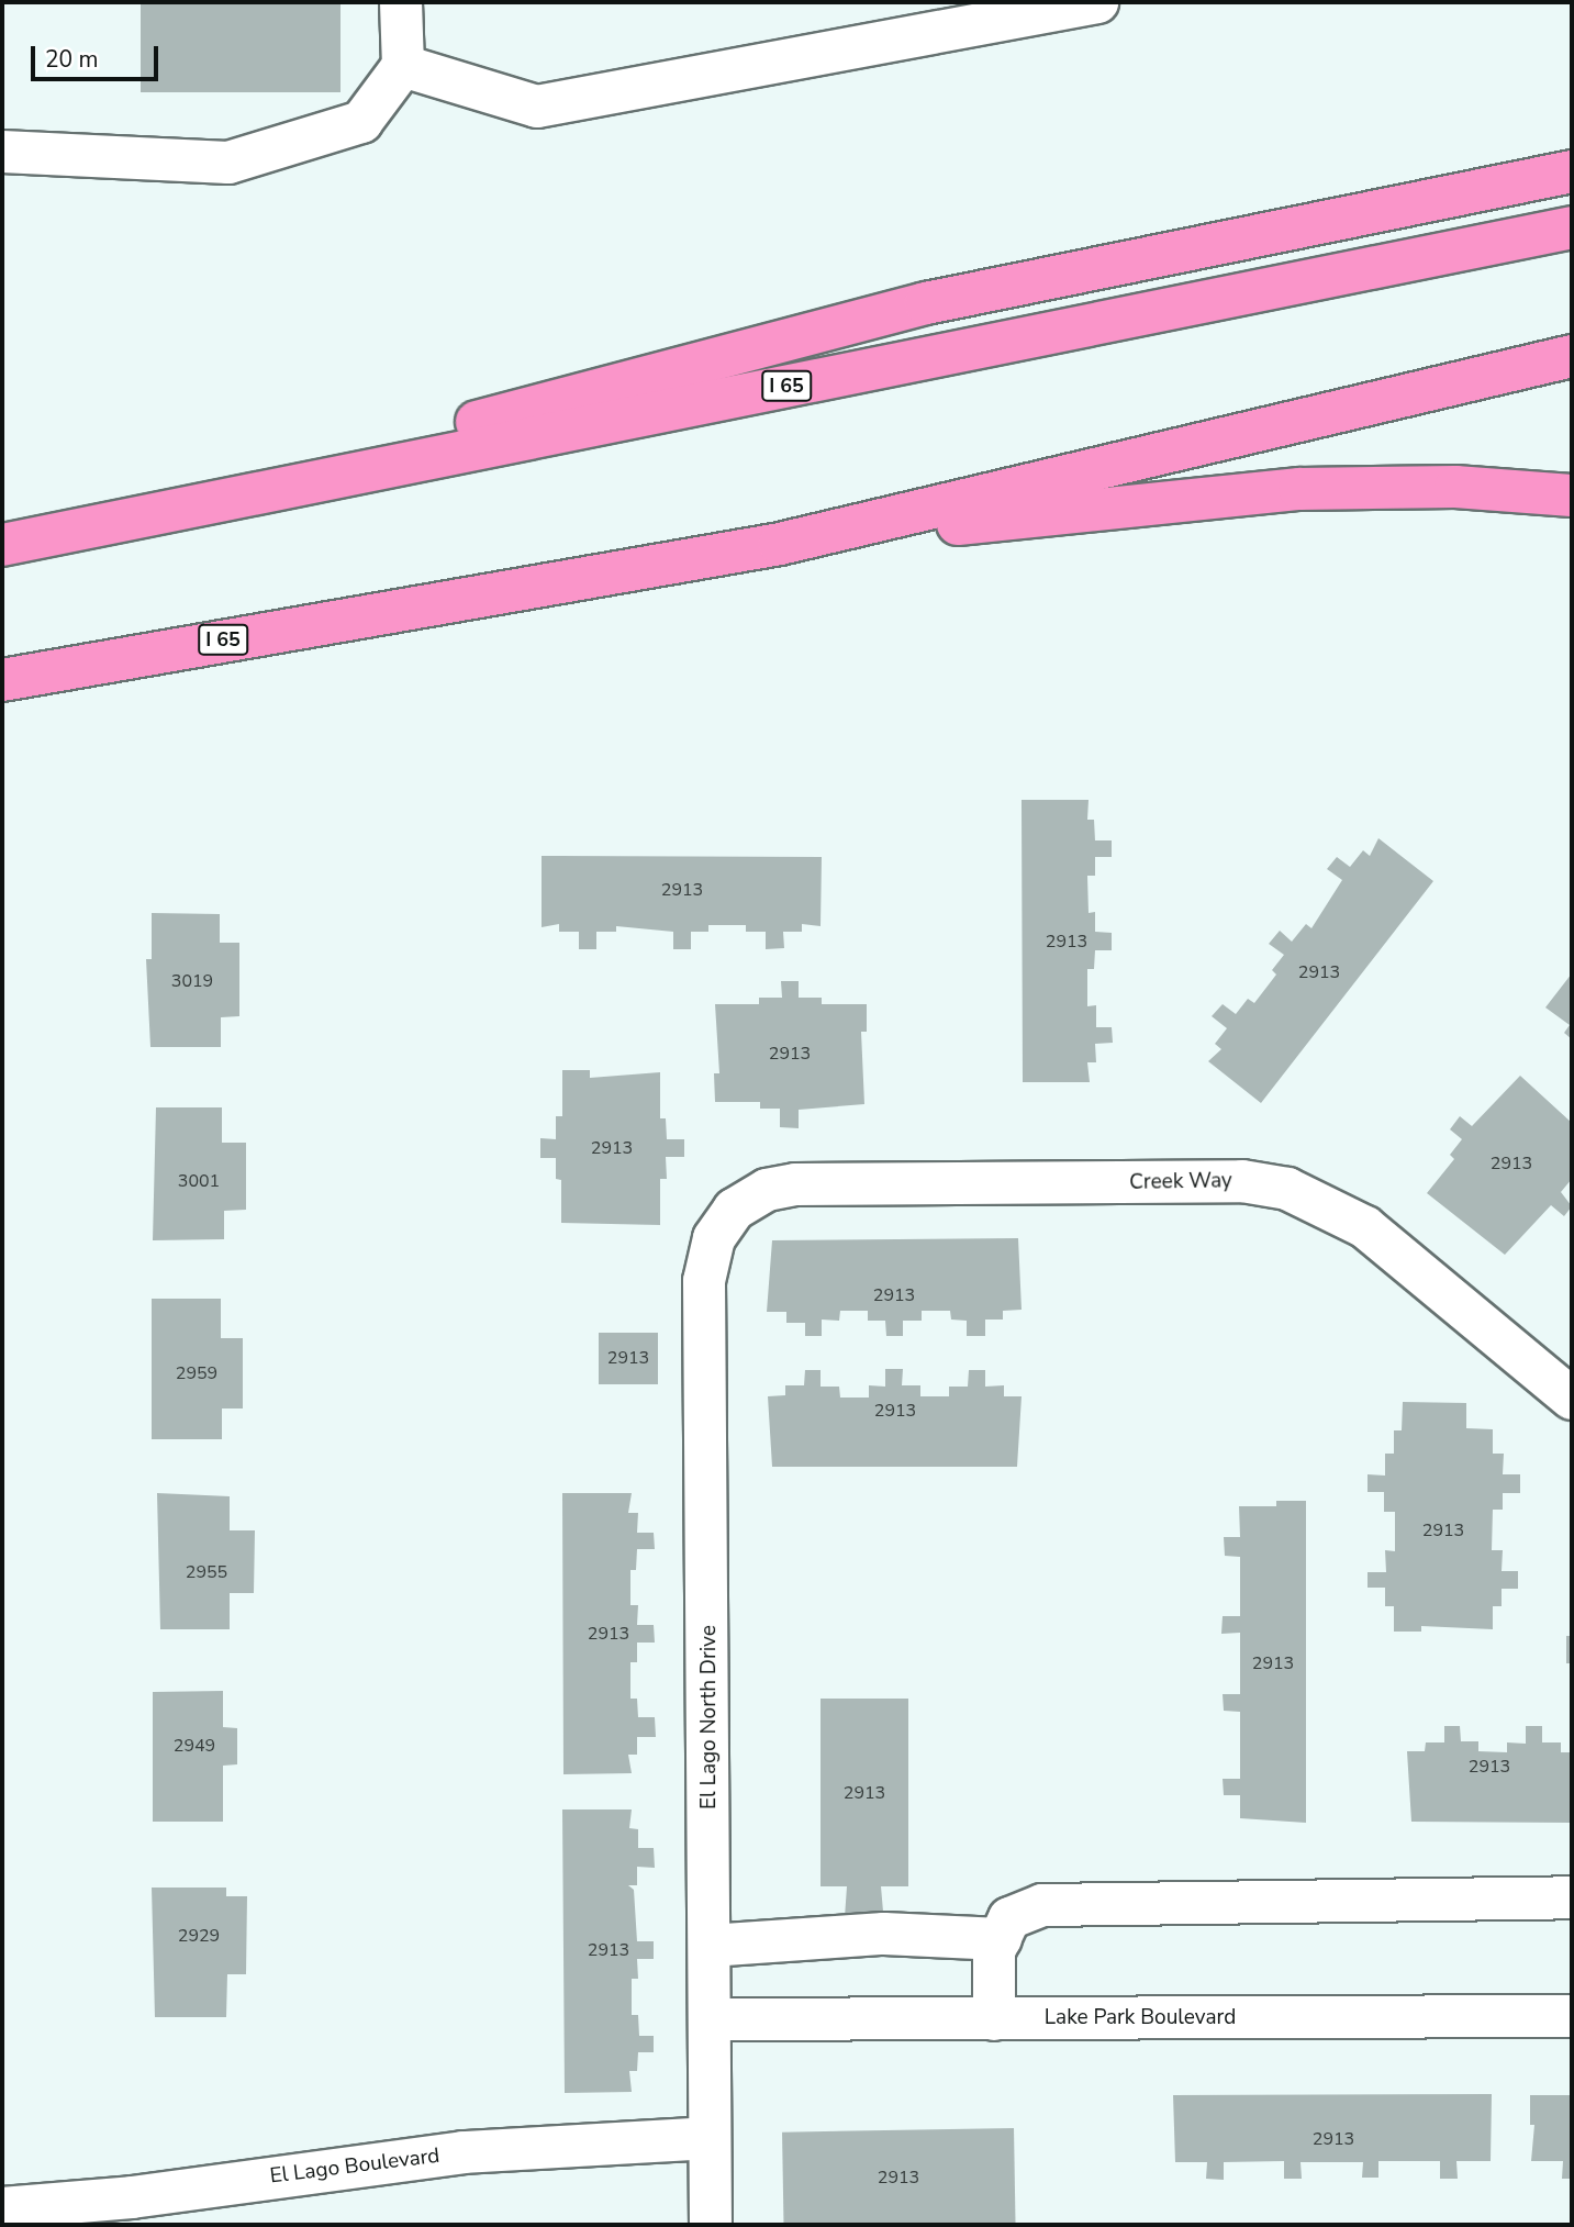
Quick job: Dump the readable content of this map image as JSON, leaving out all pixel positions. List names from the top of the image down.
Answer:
{
  "streets": {
    "highway": ["I 65"],
    "street": [
      "Creek Way",
      "El Lago North Drive",
      "Lake Park Boulevard",
      "El Lago Boulevard"
    ]
  },
  "crossings": [
    ["Creek Way", "El Lago North Drive"],
    ["El Lago North Drive", "Lake Park Boulevard"],
    ["El Lago North Drive", "El Lago Boulevard"]
  ],
  "house_numbers": [
    "2913",
    "2913",
    "2913",
    "3019",
    "2913",
    "2913",
    "2913",
    "3001",
    "2913",
    "2913",
    "2959",
    "2913",
    "2913",
    "2955",
    "2913",
    "2913",
    "2949",
    "2913",
    "2913",
    "2929",
    "2913",
    "2913",
    "2913"
  ],
  "scale_bar": "20 m"
}
